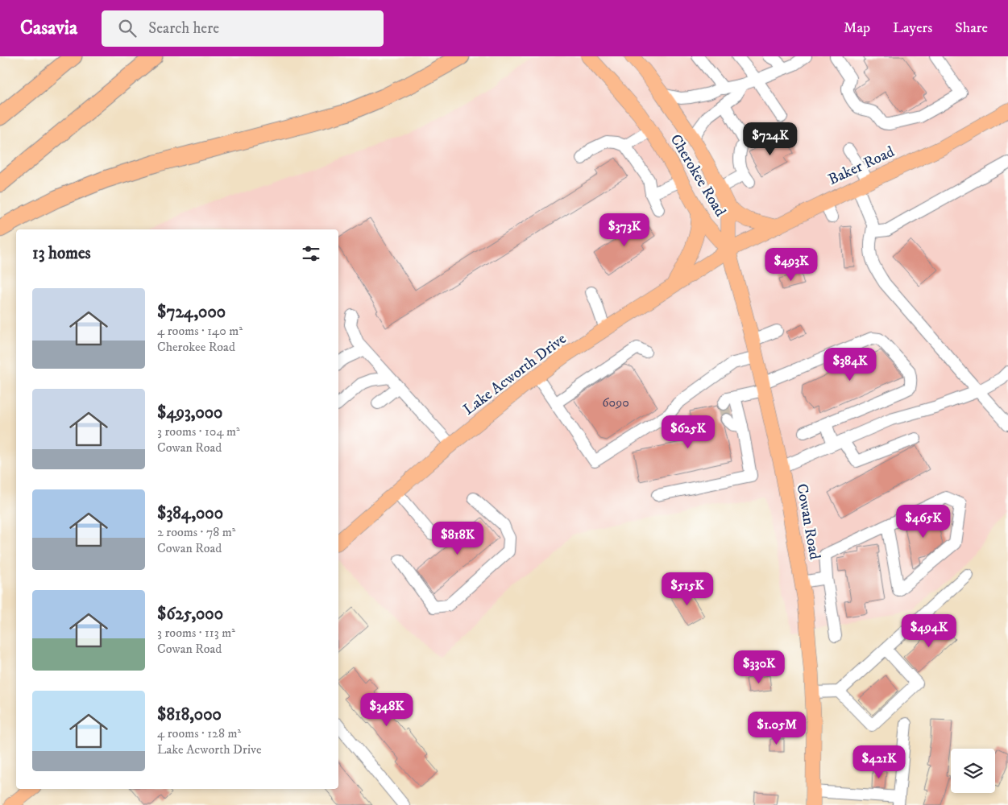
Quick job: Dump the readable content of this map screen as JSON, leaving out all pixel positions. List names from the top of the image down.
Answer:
{
  "streets": {
    "main road": [
      "Baker Road",
      "Cherokee Road",
      "Lake Acworth Drive",
      "Cowan Road"
    ]
  },
  "crossings": [
    ["Baker Road", "Cherokee Road"],
    ["Baker Road", "Lake Acworth Drive"],
    ["Baker Road", "Cowan Road"],
    ["Cherokee Road", "Lake Acworth Drive"],
    ["Cherokee Road", "Cowan Road"],
    ["Lake Acworth Drive", "Cowan Road"]
  ],
  "house_numbers": ["6090"],
  "page": {
    "header": "Casavia",
    "search": "Search here",
    "nav": ["Map", "Layers", "Share"],
    "price": [
      "$724K",
      "$373K",
      "$493K",
      "$384K",
      "$625K",
      "$465K",
      "$818K",
      "$515K",
      "$494K",
      "$330K",
      "$348K",
      "$1.05M",
      "$421K"
    ],
    "heading": "13 homes",
    "list": [
      {
        "name": "$724,000",
        "note": "4 rooms · 140 m² · Cherokee Road"
      },
      {
        "name": "$493,000",
        "note": "3 rooms · 104 m² · Cowan Road"
      },
      {
        "name": "$384,000",
        "note": "2 rooms · 78 m² · Cowan Road"
      },
      {
        "name": "$625,000",
        "note": "3 rooms · 113 m² · Cowan Road"
      },
      {
        "name": "$818,000",
        "note": "4 rooms · 128 m² · Lake Acworth Drive"
      }
    ]
  }
}
